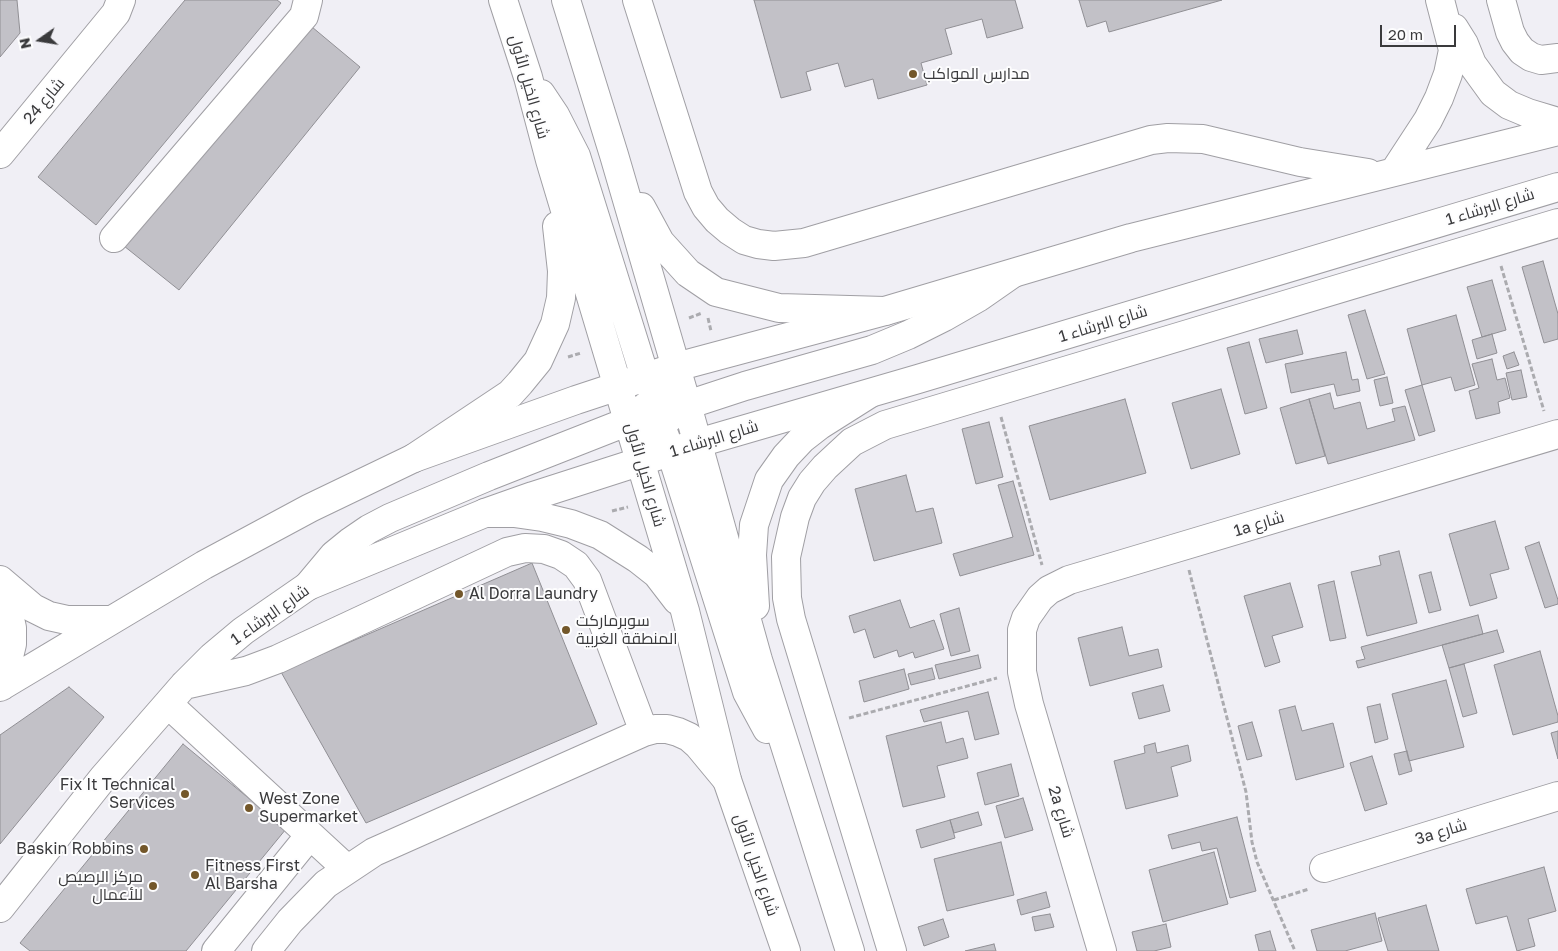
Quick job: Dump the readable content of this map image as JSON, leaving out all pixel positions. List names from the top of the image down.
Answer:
{
  "streets": {
    "street": [
      "شارع الخيل الأول",
      "شارع 24",
      "شارع البرشاء 1",
      "1a شارع",
      "2a شارع",
      "3a شارع"
    ]
  },
  "crossings": [
    ["شارع الخيل الأول", "شارع البرشاء 1"],
    ["1a شارع", "2a شارع"]
  ],
  "places": [
    "مدارس المواكب",
    "Al Dorra Laundry",
    "سوبرماركت المنطقة الغربية",
    "Fix It Technical Services",
    "West Zone Supermarket",
    "Baskin Robbins",
    "Fitness First Al Barsha",
    "مركز الرصيص للأعمال"
  ],
  "scale_bar": "20 m",
  "north": "left"
}
